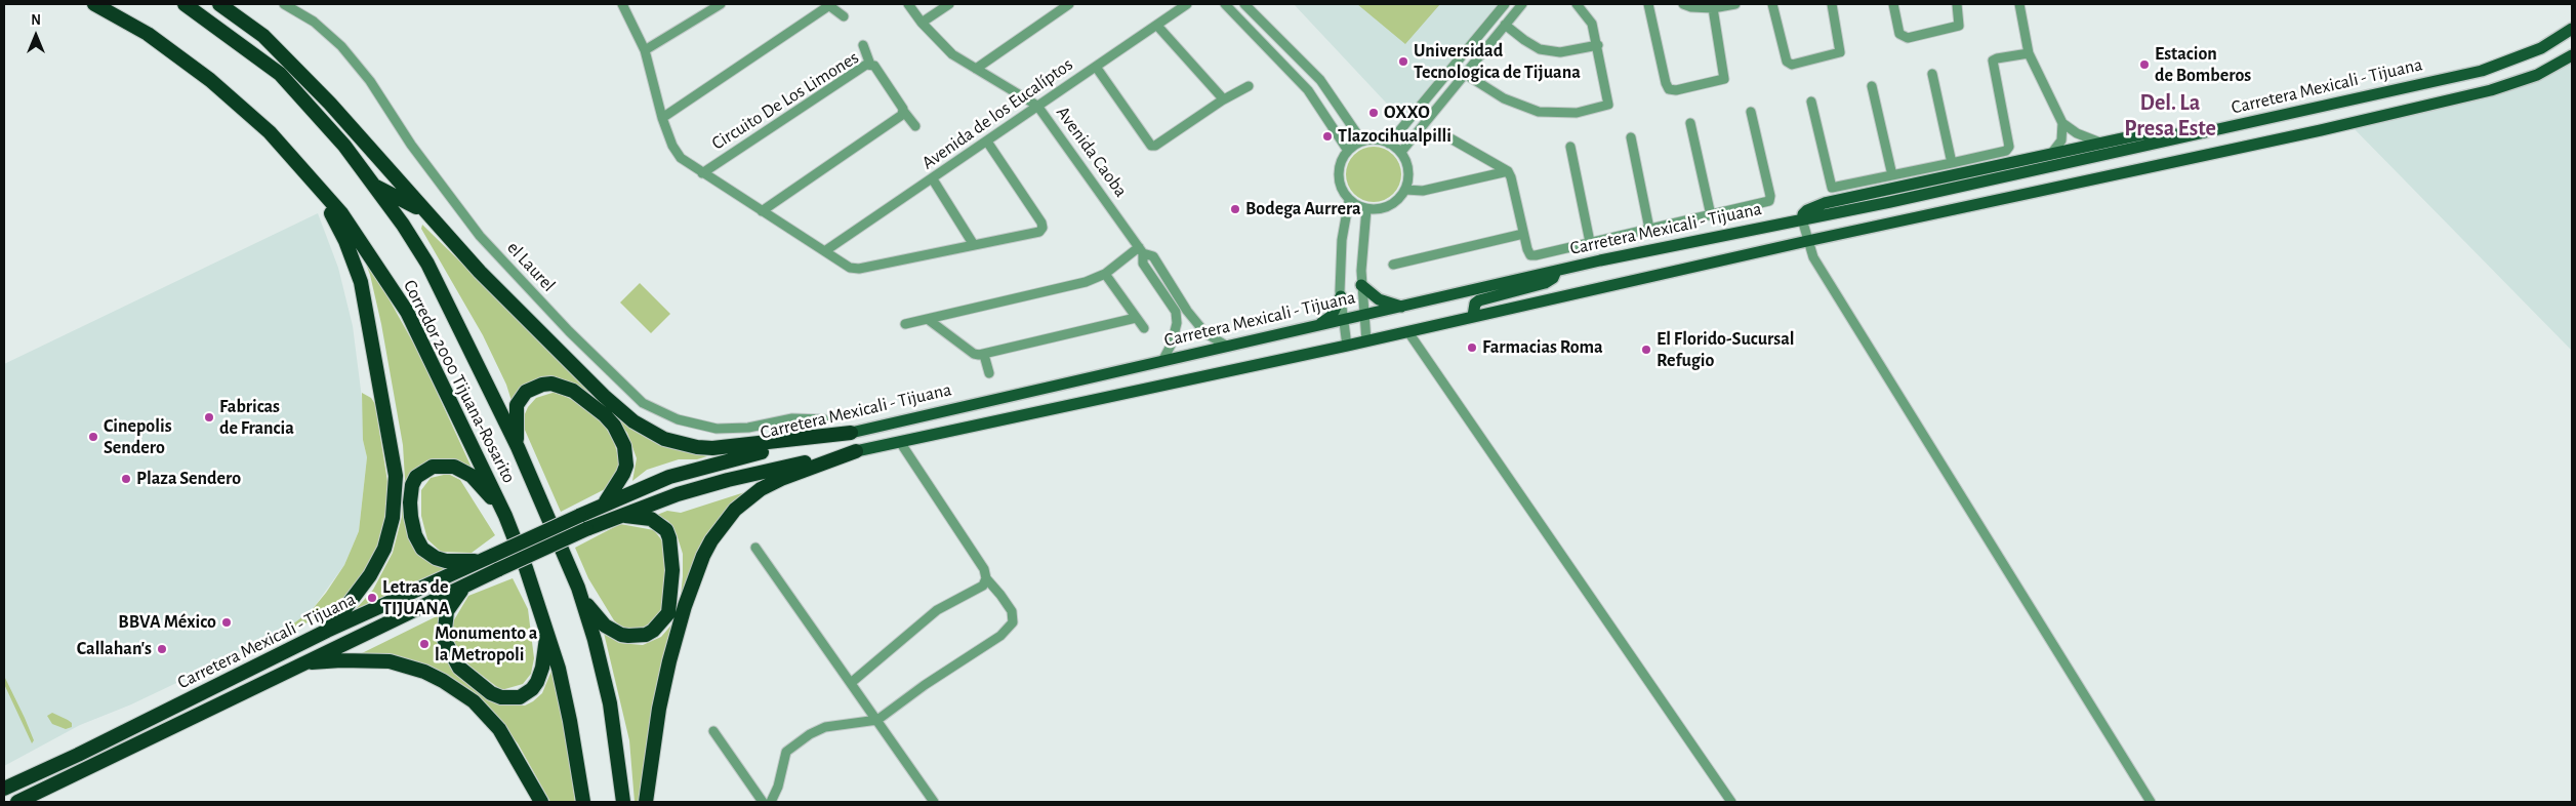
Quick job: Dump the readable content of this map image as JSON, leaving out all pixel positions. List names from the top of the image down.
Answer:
{
  "streets": {
    "highway": ["Carretera Mexicali - Tijuana", "Corredor 2000 Tijuana-Rosarito"],
    "street": [
      "Circuito De Los Limones",
      "Avenida de los Eucalíptos",
      "Avenida Caoba",
      "el Laurel"
    ]
  },
  "crossings": [
    ["Avenida de los Eucalíptos", "Avenida Caoba"]
  ],
  "districts": ["Del. La Presa Este"],
  "places": [
    "Universidad Tecnologica de Tijuana",
    "Estacion de Bomberos",
    "OXXO",
    "Tlazocihualpilli",
    "Bodega Aurrera",
    "Farmacias Roma",
    "El Florido-Sucursal Refugio",
    "Fabricas de Francia",
    "Cinepolis Sendero",
    "Plaza Sendero",
    "Letras de TIJUANA",
    "BBVA México",
    "Monumento a la Metropoli",
    "Callahan's"
  ],
  "north": "top"
}
